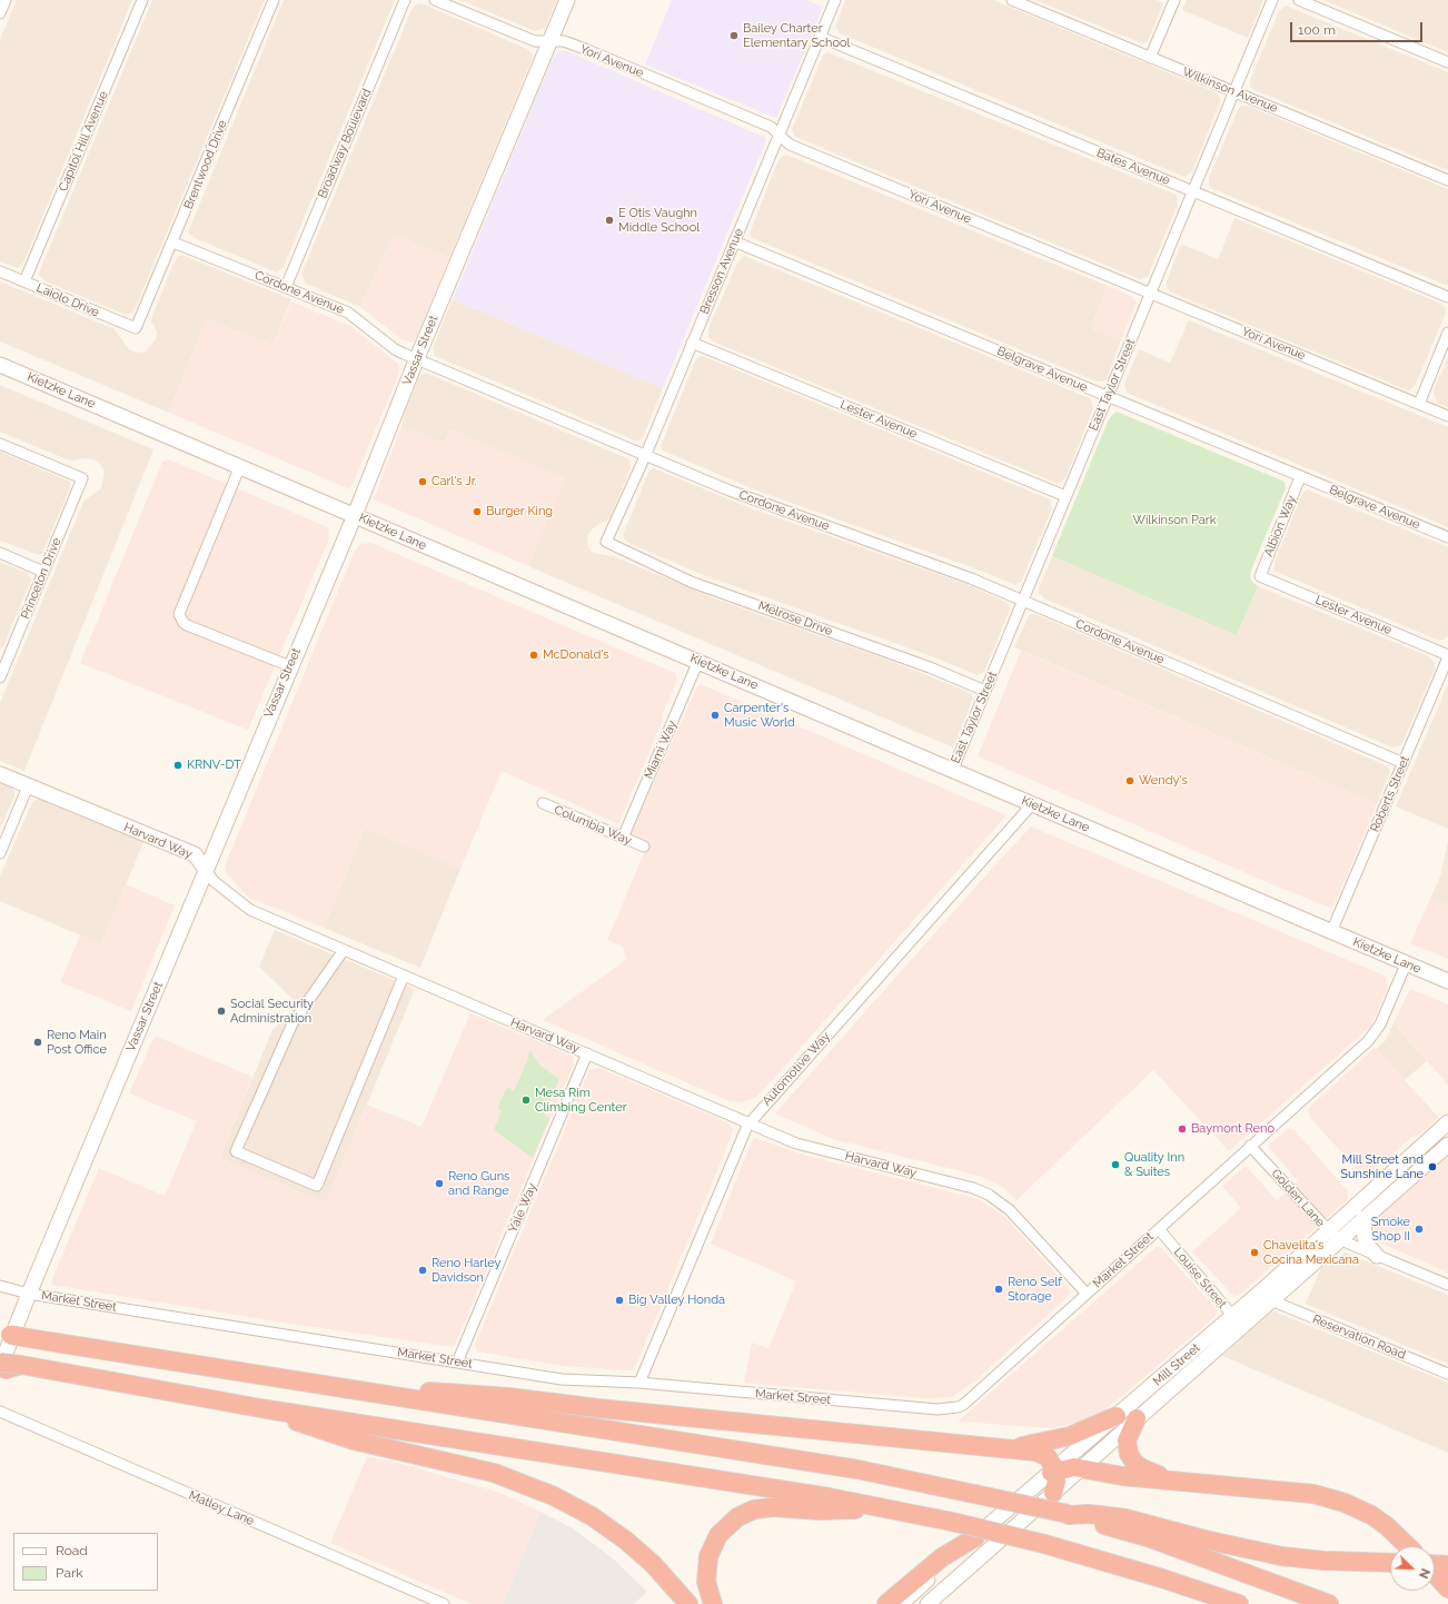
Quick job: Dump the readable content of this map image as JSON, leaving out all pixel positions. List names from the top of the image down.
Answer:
{
  "streets": {
    "main road": [
      "Vassar Street",
      "Kietzke Lane",
      "Harvard Way",
      "Mill Street"
    ],
    "street": [
      "Yori Avenue",
      "Wilkinson Avenue",
      "Capitol Hill Avenue",
      "Broadway Boulevard",
      "Brentwood Drive",
      "Bates Avenue",
      "Bresson Avenue",
      "Cordone Avenue",
      "Laiolo Drive",
      "Belgrave Avenue",
      "East Taylor Street",
      "Lester Avenue",
      "Albion Way",
      "Princeton Drive",
      "Melrose Drive",
      "Miami Way",
      "Roberts Street",
      "Columbia Way",
      "Automotive Way",
      "Golden Lane",
      "Yale Way",
      "Market Street",
      "Louise Street",
      "Reservation Road",
      "Matley Lane"
    ]
  },
  "crossings": [
    ["Yori Avenue", "Bresson Avenue"],
    ["Yori Avenue", "Vassar Street"],
    ["Yori Avenue", "East Taylor Street"],
    ["Wilkinson Avenue", "East Taylor Street"],
    ["Capitol Hill Avenue", "Laiolo Drive"],
    ["Broadway Boulevard", "Cordone Avenue"],
    ["Brentwood Drive", "Cordone Avenue"],
    ["Brentwood Drive", "Laiolo Drive"],
    ["Bates Avenue", "Bresson Avenue"],
    ["Bates Avenue", "East Taylor Street"],
    ["Bresson Avenue", "Cordone Avenue"],
    ["Bresson Avenue", "Belgrave Avenue"],
    ["Bresson Avenue", "Lester Avenue"],
    ["Bresson Avenue", "Melrose Drive"],
    ["Cordone Avenue", "Vassar Street"],
    ["Cordone Avenue", "East Taylor Street"],
    ["Cordone Avenue", "Roberts Street"],
    ["Vassar Street", "Kietzke Lane"],
    ["Vassar Street", "Harvard Way"],
    ["Vassar Street", "Market Street"],
    ["Belgrave Avenue", "East Taylor Street"],
    ["Belgrave Avenue", "Albion Way"],
    ["East Taylor Street", "Kietzke Lane"],
    ["East Taylor Street", "Lester Avenue"],
    ["East Taylor Street", "Melrose Drive"],
    ["Kietzke Lane", "Miami Way"],
    ["Kietzke Lane", "Roberts Street"],
    ["Kietzke Lane", "Automotive Way"],
    ["Kietzke Lane", "Market Street"],
    ["Lester Avenue", "Albion Way"],
    ["Lester Avenue", "Roberts Street"],
    ["Miami Way", "Columbia Way"],
    ["Harvard Way", "Automotive Way"],
    ["Harvard Way", "Yale Way"],
    ["Harvard Way", "Market Street"],
    ["Automotive Way", "Market Street"],
    ["Golden Lane", "Market Street"],
    ["Golden Lane", "Mill Street"],
    ["Yale Way", "Market Street"],
    ["Market Street", "Louise Street"],
    ["Louise Street", "Mill Street"],
    ["Reservation Road", "Mill Street"]
  ],
  "parks": ["Wilkinson Park"],
  "places": [
    "Bailey Charter Elementary School",
    "E Otis Vaughn Middle School",
    "Carl's Jr.",
    "Burger King",
    "McDonald's",
    "Carpenter's Music World",
    "KRNV-DT",
    "Wendy's",
    "Social Security Administration",
    "Reno Main Post Office",
    "Mesa Rim Climbing Center",
    "Baymont Reno",
    "Quality Inn & Suites",
    "Mill Street and Sunshine Lane",
    "Reno Guns and Range",
    "Smoke Shop II",
    "Chavelita's Cocina Mexicana",
    "Reno Harley Davidson",
    "Reno Self Storage",
    "Big Valley Honda"
  ],
  "legend": ["Road", "Park"],
  "scale_bar": "100 m",
  "north": "bottom right"
}
